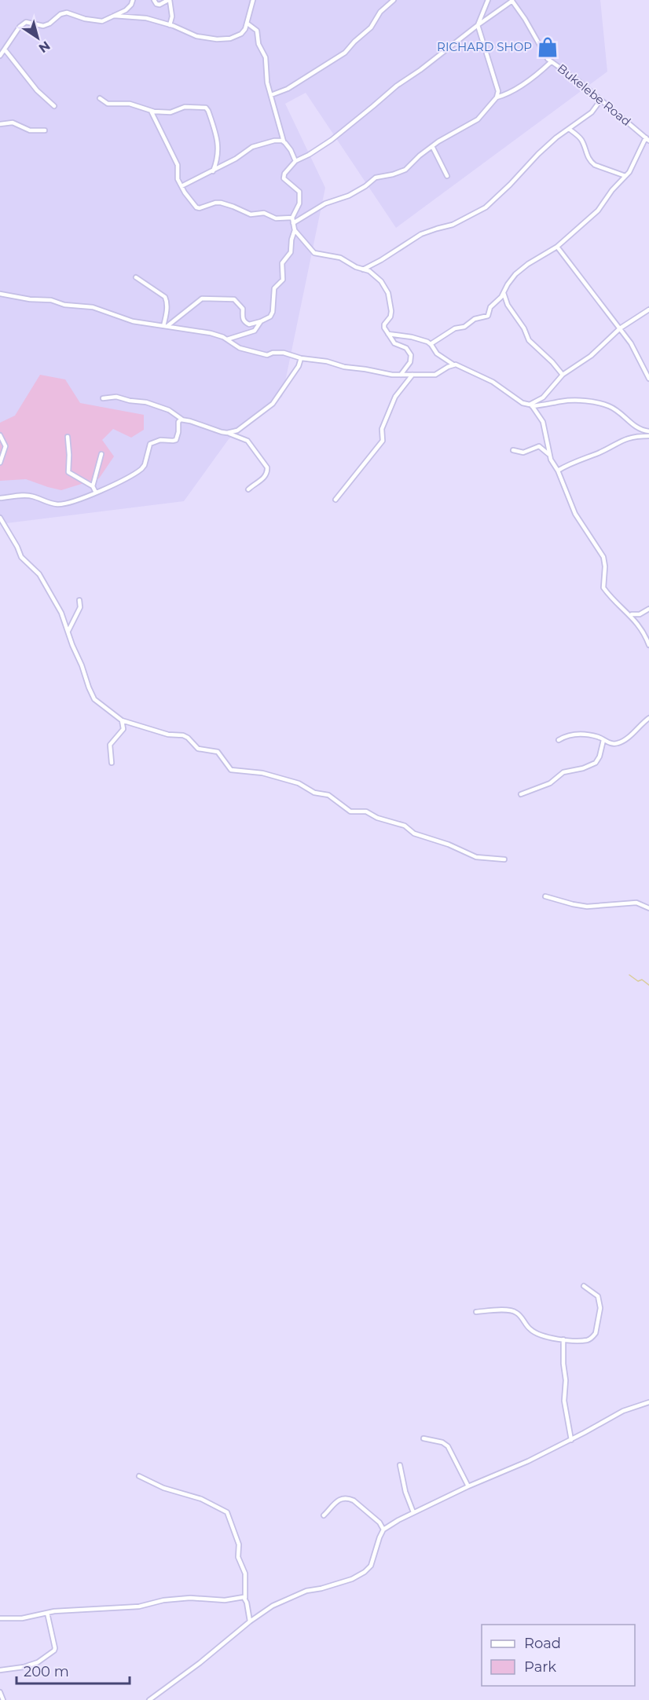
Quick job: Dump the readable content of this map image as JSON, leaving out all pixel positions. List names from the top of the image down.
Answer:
{
  "streets": {
    "street": ["Bukelebe Road"]
  },
  "places": {
    "shop": ["RICHARD SHOP"]
  },
  "legend": ["Road", "Park"],
  "scale_bar": "200 m",
  "north": "bottom right"
}
